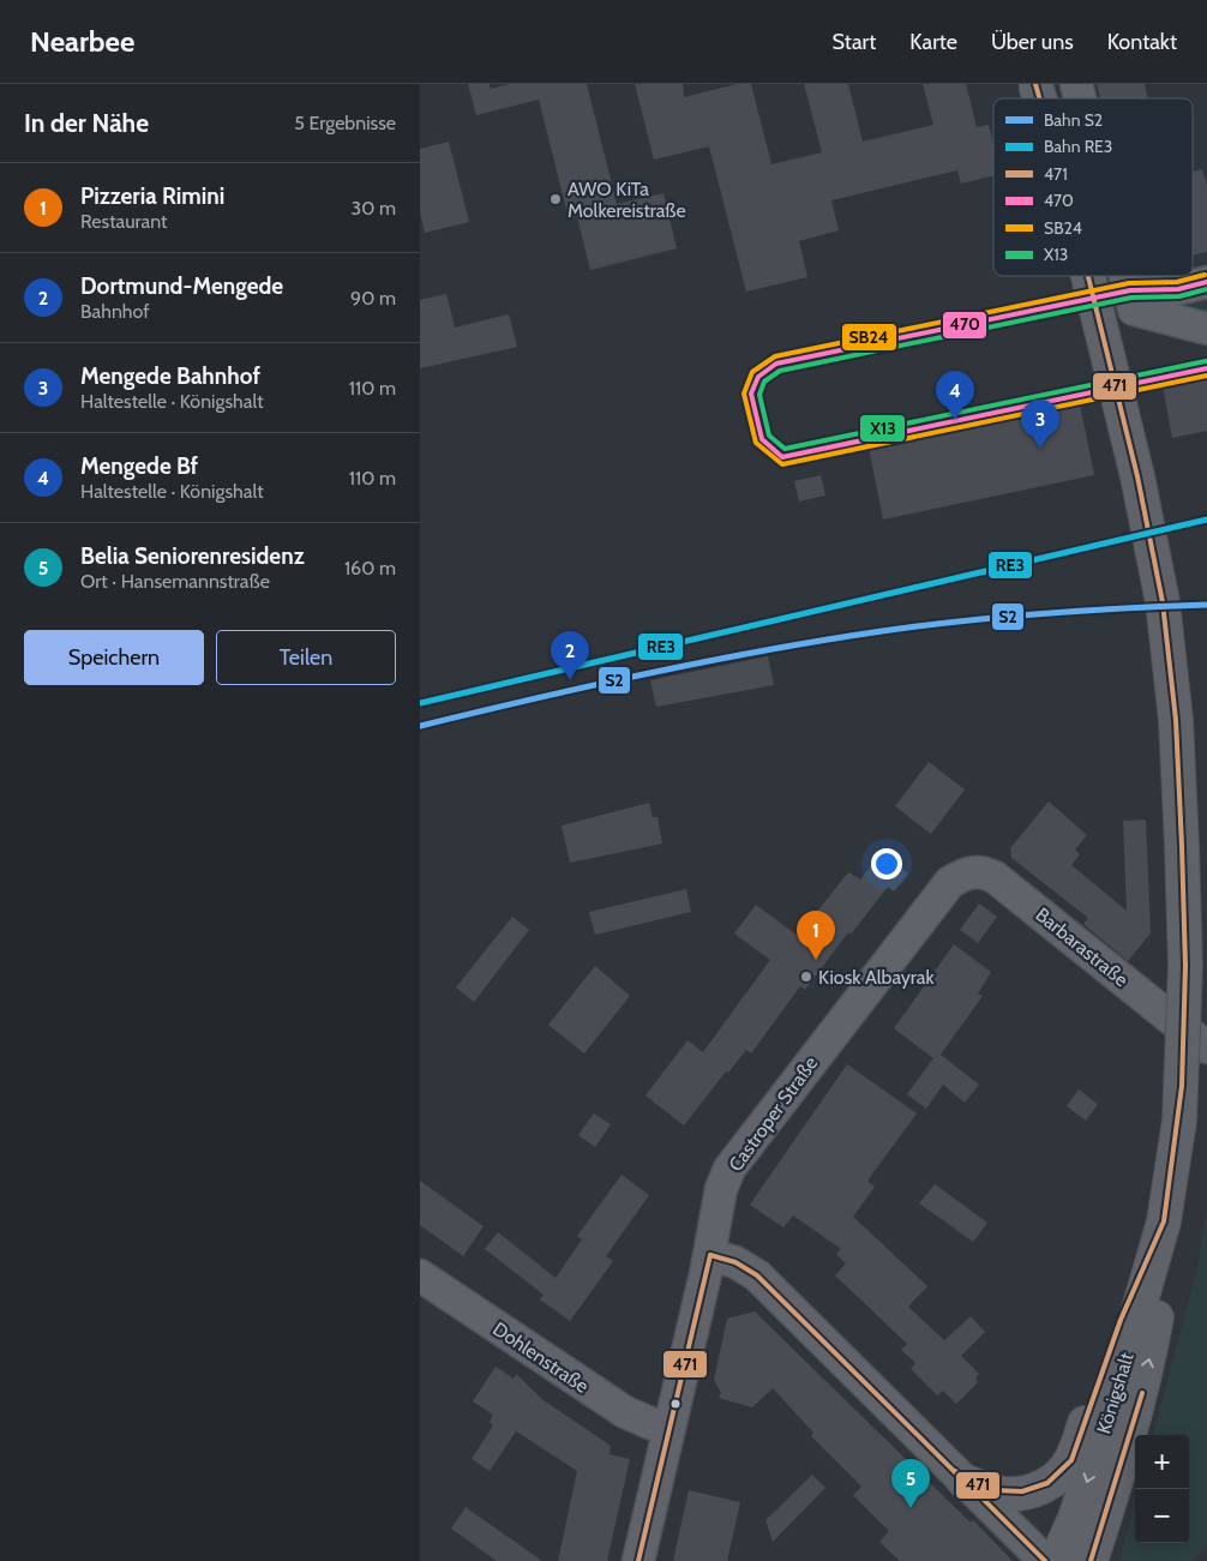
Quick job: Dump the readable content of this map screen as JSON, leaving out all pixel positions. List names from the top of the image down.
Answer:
{
  "streets": {
    "main road": ["Königshalt"],
    "street": ["Barbarastraße", "Castroper Straße", "Dohlenstraße"]
  },
  "crossings": [
    ["Barbarastraße", "Castroper Straße"],
    ["Castroper Straße", "Dohlenstraße"]
  ],
  "places": ["AWO KiTa Molkereistraße", "Kiosk Albayrak"],
  "lines": [
    "transit line 471",
    "transit line SB24",
    "transit line 470",
    "transit line X13",
    "rail line RE3",
    "rail line S2"
  ],
  "legend": [
    "Bahn S2",
    "Bahn RE3",
    "471",
    "470",
    "SB24",
    "X13"
  ],
  "page": {
    "header": "Nearbee",
    "nav": [
      "Start",
      "Karte",
      "Über uns",
      "Kontakt"
    ],
    "heading": ["In der Nähe", "5 Ergebnisse"],
    "list": [
      {
        "mark": "1",
        "name": "Pizzeria Rimini",
        "note": "Restaurant",
        "value": "30 m"
      },
      {
        "mark": "2",
        "name": "Dortmund-Mengede",
        "note": "Bahnhof",
        "value": "90 m"
      },
      {
        "mark": "3",
        "name": "Mengede Bahnhof",
        "note": "Haltestelle · Königshalt",
        "value": "110 m"
      },
      {
        "mark": "4",
        "name": "Mengede Bf",
        "note": "Haltestelle · Königshalt",
        "value": "110 m"
      },
      {
        "mark": "5",
        "name": "Belia Seniorenresidenz",
        "note": "Ort · Hansemannstraße",
        "value": "160 m"
      }
    ],
    "pins": [
      "4",
      "3",
      "2",
      "1",
      "5"
    ],
    "buttons": ["Speichern", "Teilen"],
    "map_buttons": ["+", "−"]
  }
}
